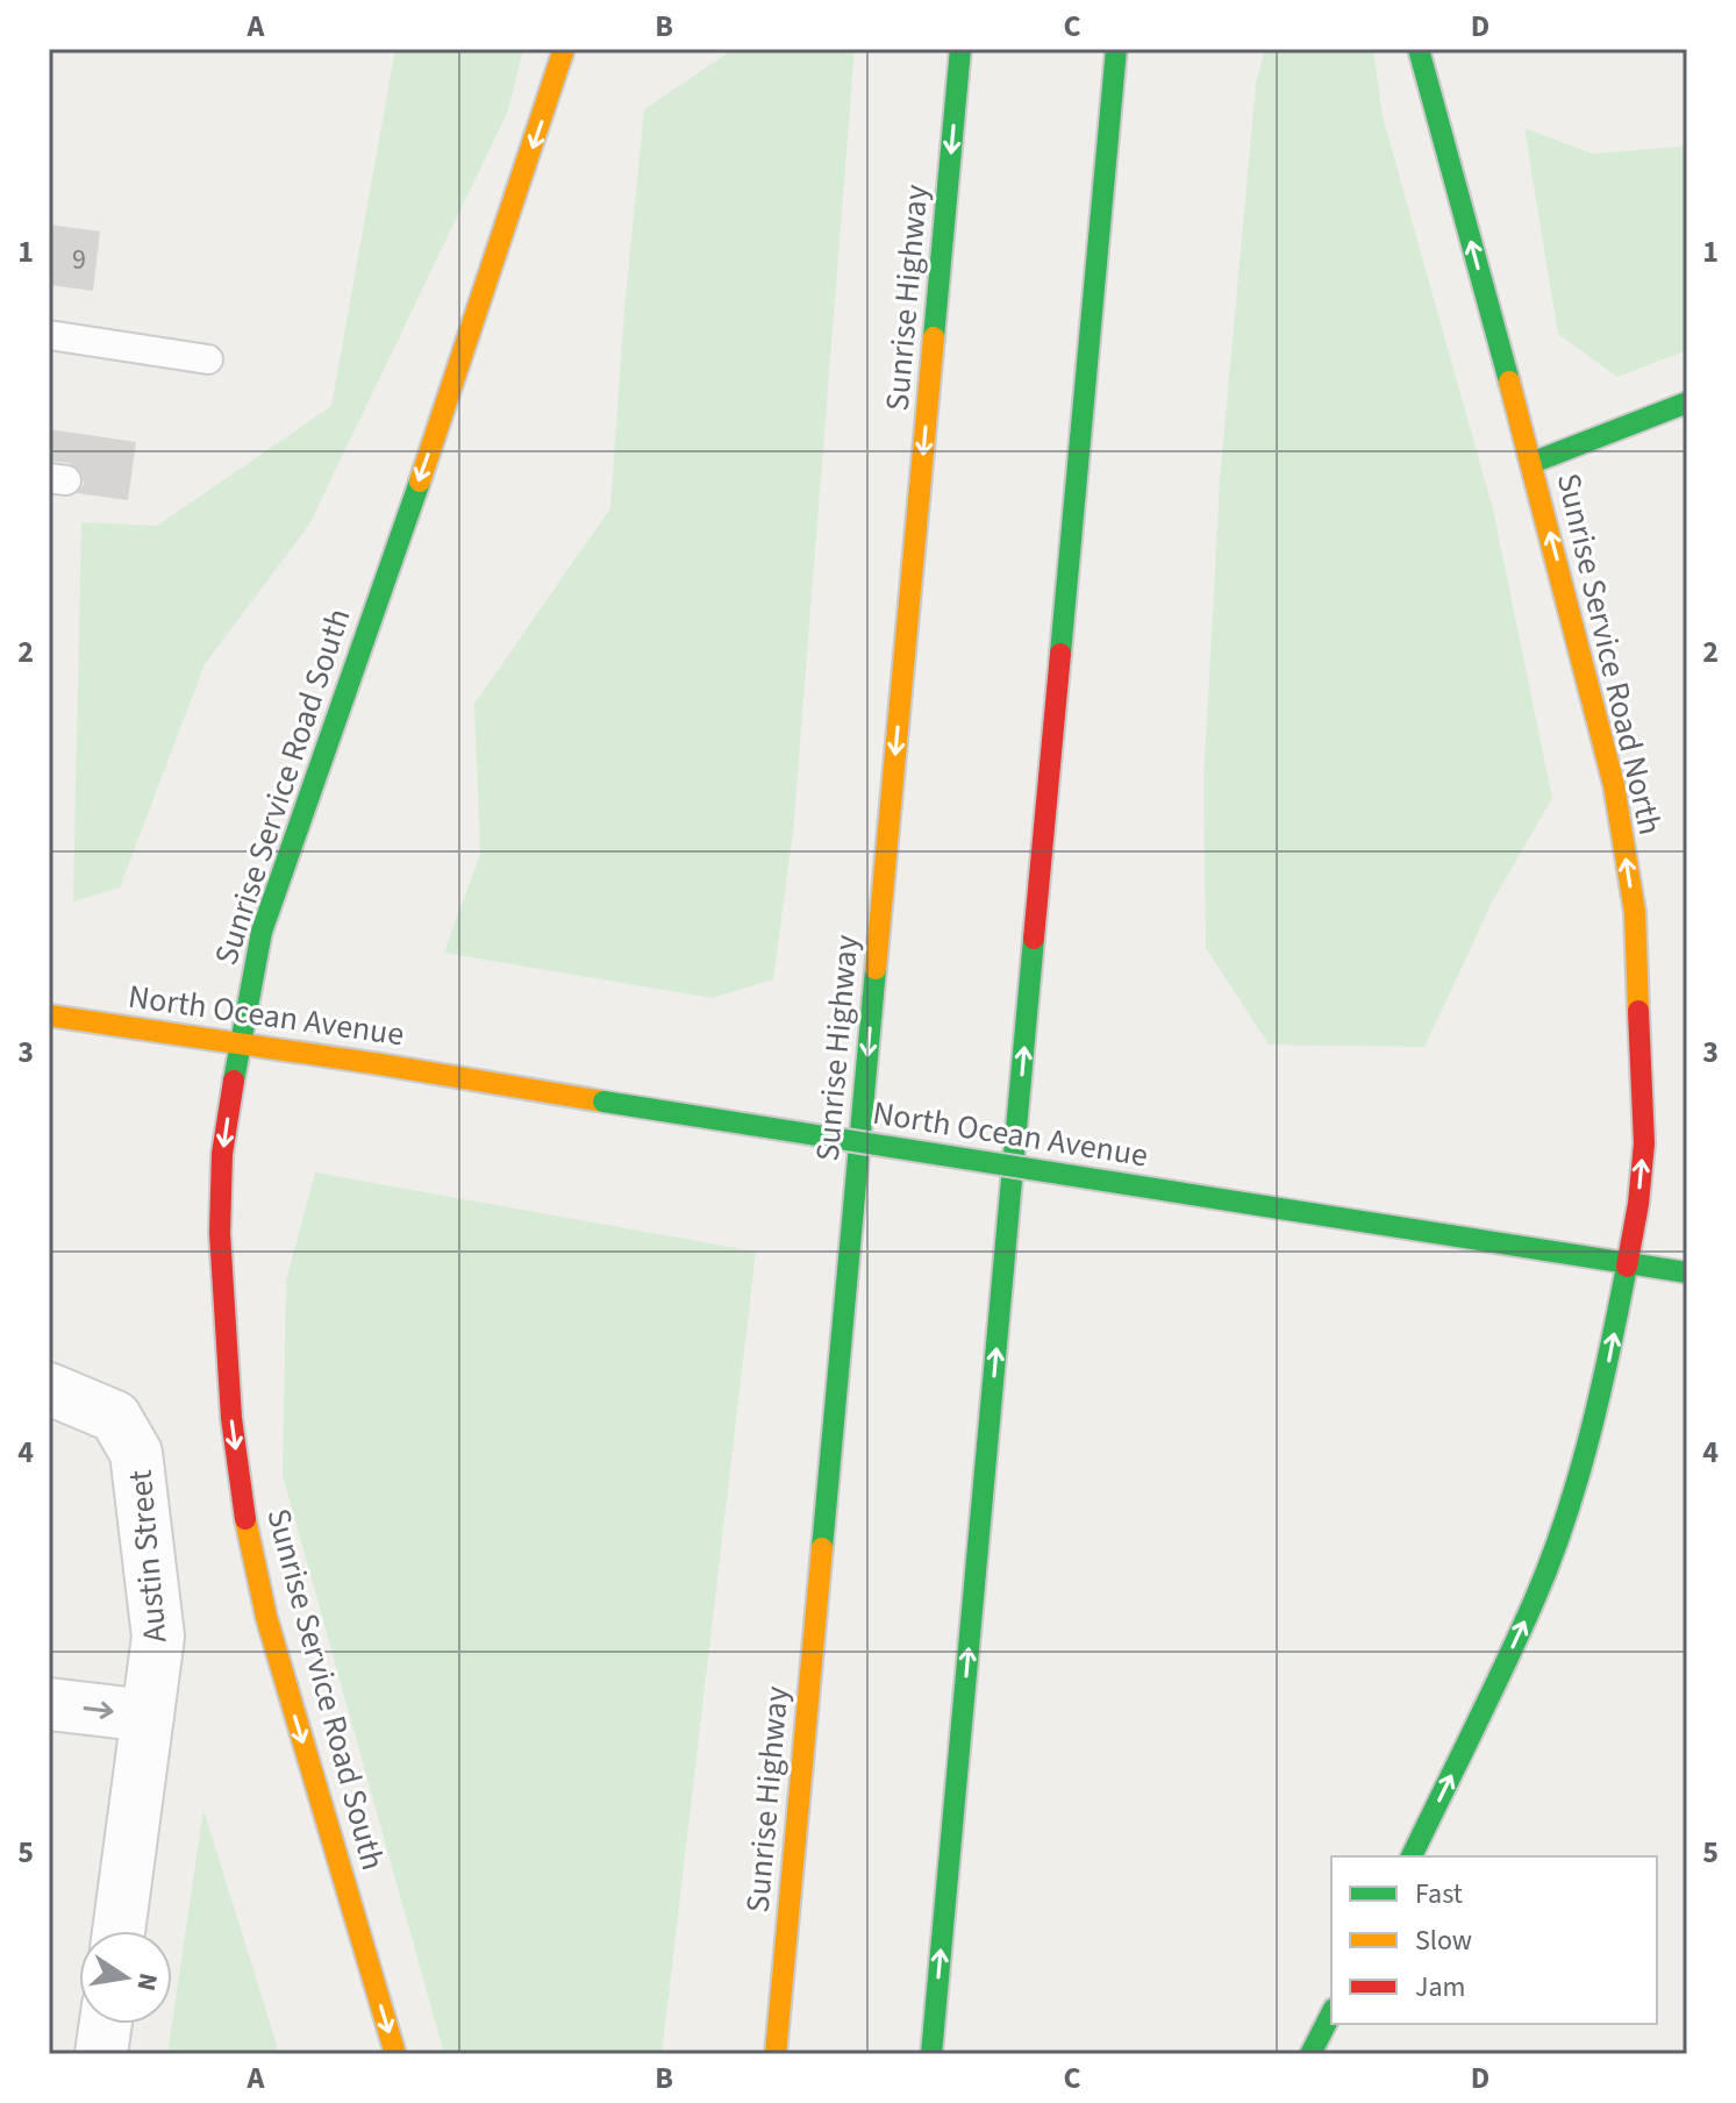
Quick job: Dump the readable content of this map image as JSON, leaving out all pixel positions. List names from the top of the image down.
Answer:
{
  "streets": {
    "main road": [
      "Sunrise Highway",
      "Sunrise Service Road North",
      "Sunrise Service Road South",
      "North Ocean Avenue"
    ],
    "street": ["Austin Street"]
  },
  "crossings": [
    ["Sunrise Service Road North", "North Ocean Avenue"],
    ["Sunrise Service Road South", "North Ocean Avenue"]
  ],
  "one_way": ["Sunrise Service Road North", "Sunrise Service Road South"],
  "house_numbers": ["9"],
  "legend": ["Fast", "Slow", "Jam"],
  "north": "right",
  "grid": {
    "columns": [
      "A",
      "B",
      "C",
      "D"
    ],
    "rows": [
      "1",
      "2",
      "3",
      "4",
      "5"
    ]
  }
}
